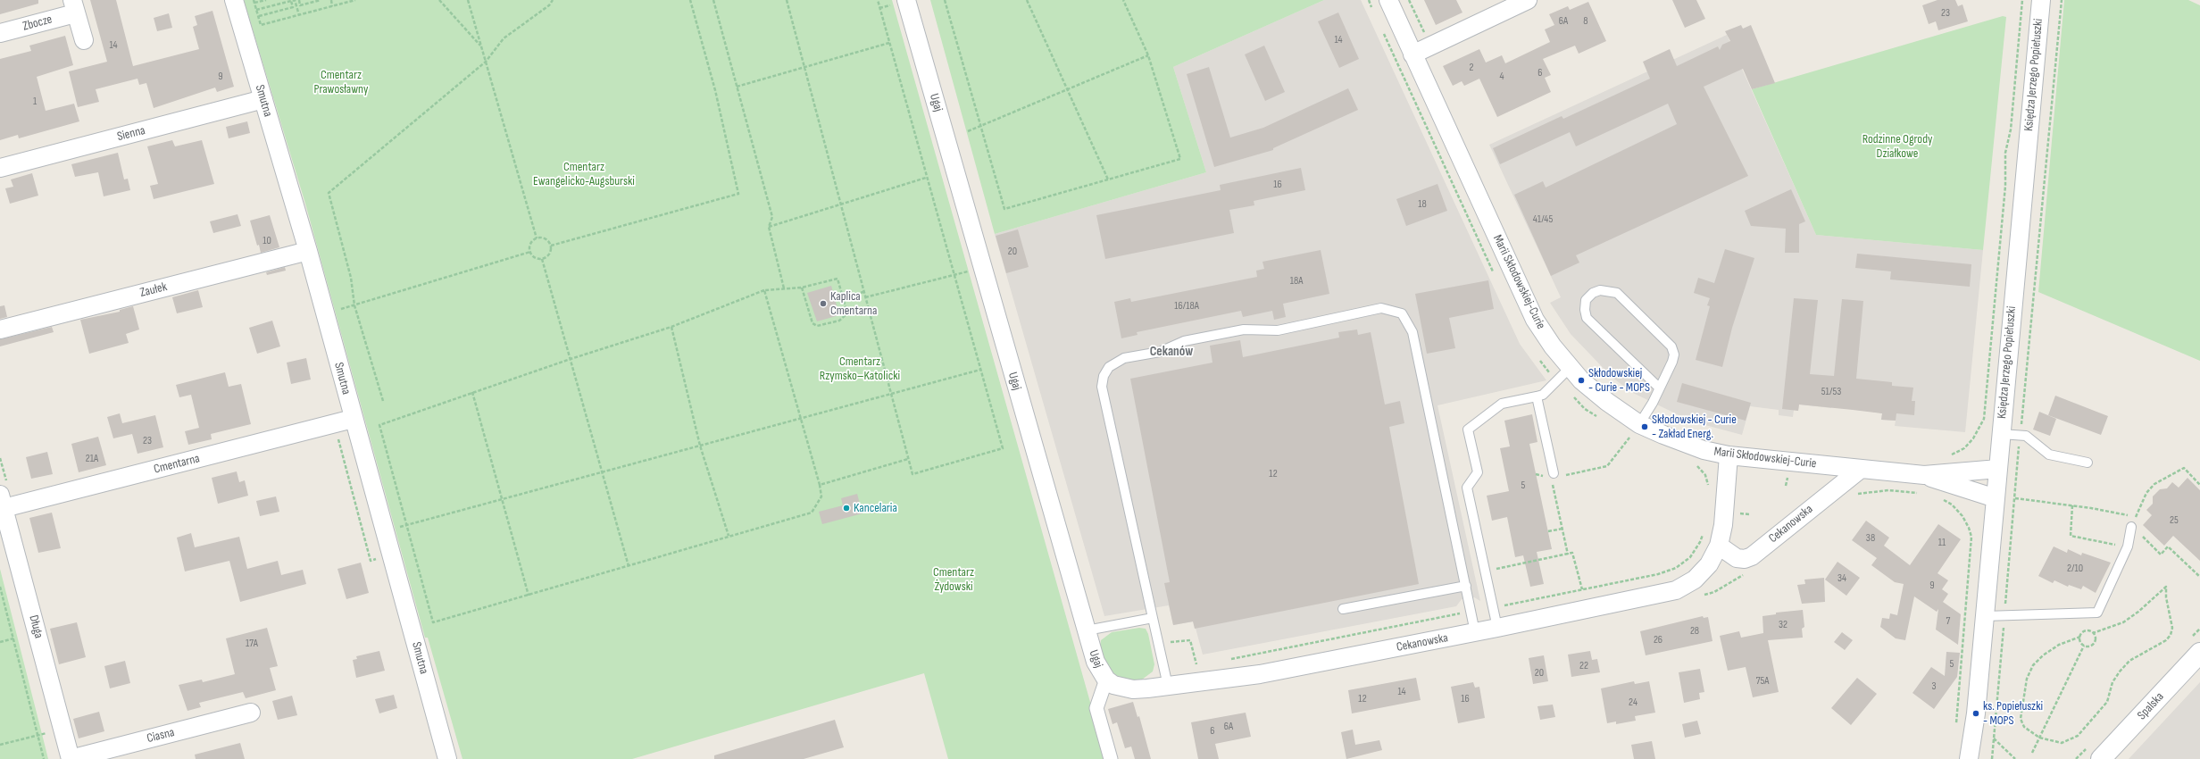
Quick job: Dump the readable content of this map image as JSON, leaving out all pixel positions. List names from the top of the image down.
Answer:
{
  "streets": {
    "street": [
      "Zbocze",
      "Księdza Jerzego Popiełuszki",
      "Smutna",
      "Ugaj",
      "Sienna",
      "Marii Skłodowskiej-Curie",
      "Zaułek",
      "Cmentarna",
      "Cekanowska",
      "Długa",
      "Spalska",
      "Ciasna"
    ]
  },
  "crossings": [
    ["Księdza Jerzego Popiełuszki", "Marii Skłodowskiej-Curie"],
    ["Smutna", "Sienna"],
    ["Smutna", "Zaułek"],
    ["Smutna", "Cmentarna"],
    ["Ugaj", "Cekanowska"],
    ["Marii Skłodowskiej-Curie", "Cekanowska"],
    ["Cmentarna", "Długa"],
    ["Długa", "Ciasna"]
  ],
  "districts": ["Cekanów"],
  "parks": [
    "Cmentarz Prawosławny",
    "Rodzinne Ogrody Działkowe",
    "Cmentarz Ewangelicko-Augsburski",
    "Cmentarz Rzymsko–Katolicki",
    "Cmentarz Żydowski"
  ],
  "places": [
    "Kaplica Cmentarna",
    "Skłodowskiej - Curie - MOPS",
    "Skłodowskiej - Curie - Zakład Energ.",
    "Kancelaria",
    "ks. Popiełuszki - MOPS"
  ],
  "house_numbers": [
    "23",
    "6A",
    "8",
    "14",
    "14",
    "2",
    "6",
    "9",
    "4",
    "1",
    "16",
    "18",
    "41/45",
    "10",
    "20",
    "18A",
    "16/18A",
    "51/53",
    "23",
    "21A",
    "12",
    "5",
    "25",
    "38",
    "11",
    "2/10",
    "34",
    "9",
    "7",
    "32",
    "28",
    "26",
    "17A",
    "5",
    "22",
    "20",
    "75A",
    "3",
    "14",
    "12",
    "16",
    "24",
    "6A",
    "6"
  ]
}
